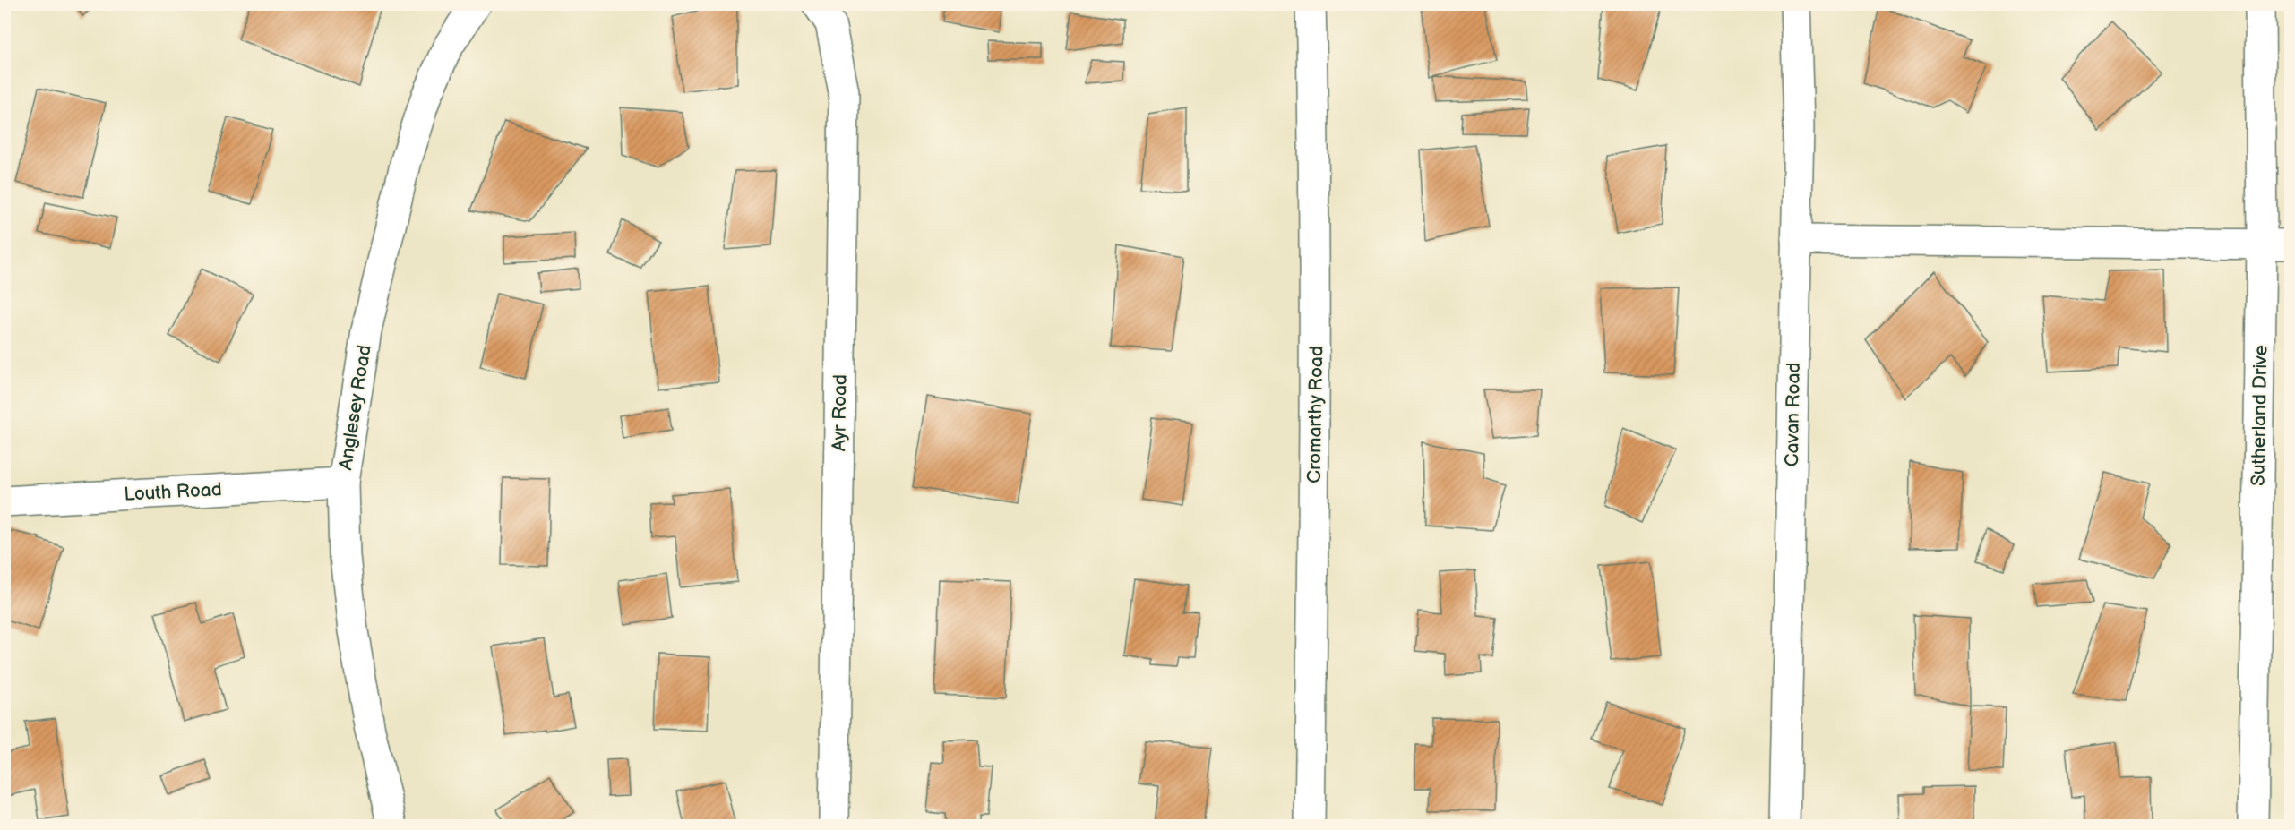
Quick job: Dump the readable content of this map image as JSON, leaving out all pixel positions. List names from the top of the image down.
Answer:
{
  "streets": {
    "street": [
      "Anglesey Road",
      "Ayr Road",
      "Cromarthy Road",
      "Cavan Road",
      "Sutherland Drive",
      "Louth Road"
    ]
  },
  "crossings": [
    ["Anglesey Road", "Louth Road"]
  ]
}
